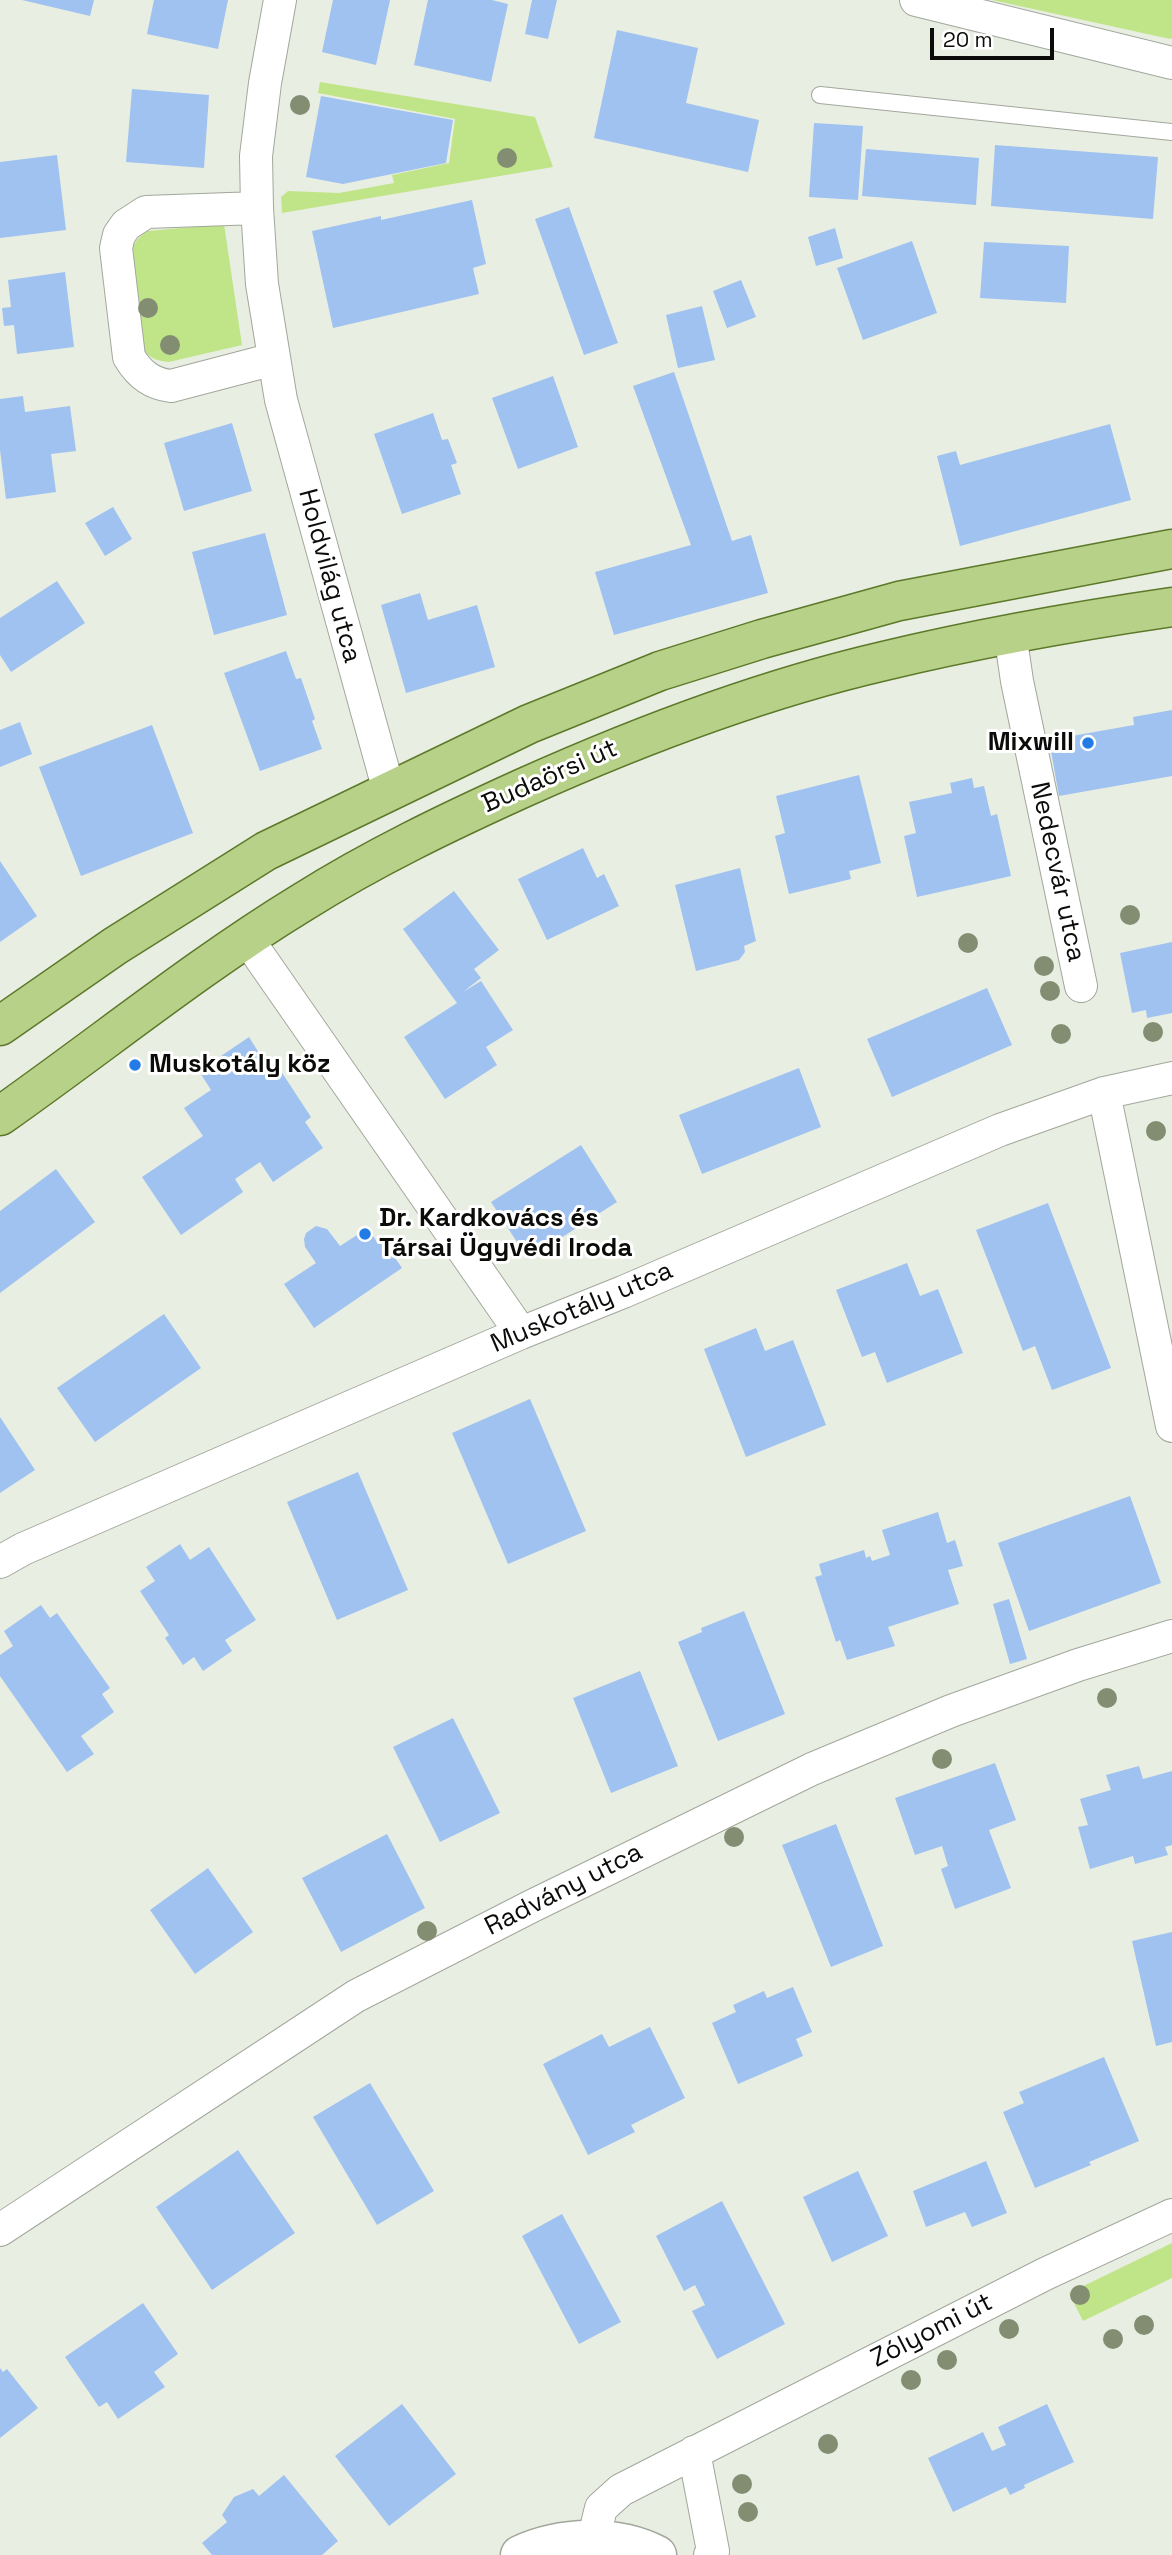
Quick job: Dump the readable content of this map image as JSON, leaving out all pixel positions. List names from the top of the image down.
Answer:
{
  "streets": {
    "main road": ["Budaörsi út"],
    "street": [
      "Holdvilág utca",
      "Nedecvár utca",
      "Muskotály utca",
      "Radvány utca",
      "Zólyomi út"
    ]
  },
  "crossings": [
    ["Holdvilág utca", "Budaörsi út"],
    ["Budaörsi út", "Nedecvár utca"]
  ],
  "places": ["Mixwill", "Muskotály köz", "Dr. Kardkovács és Társai Ügyvédi Iroda"],
  "scale_bar": "20 m"
}
